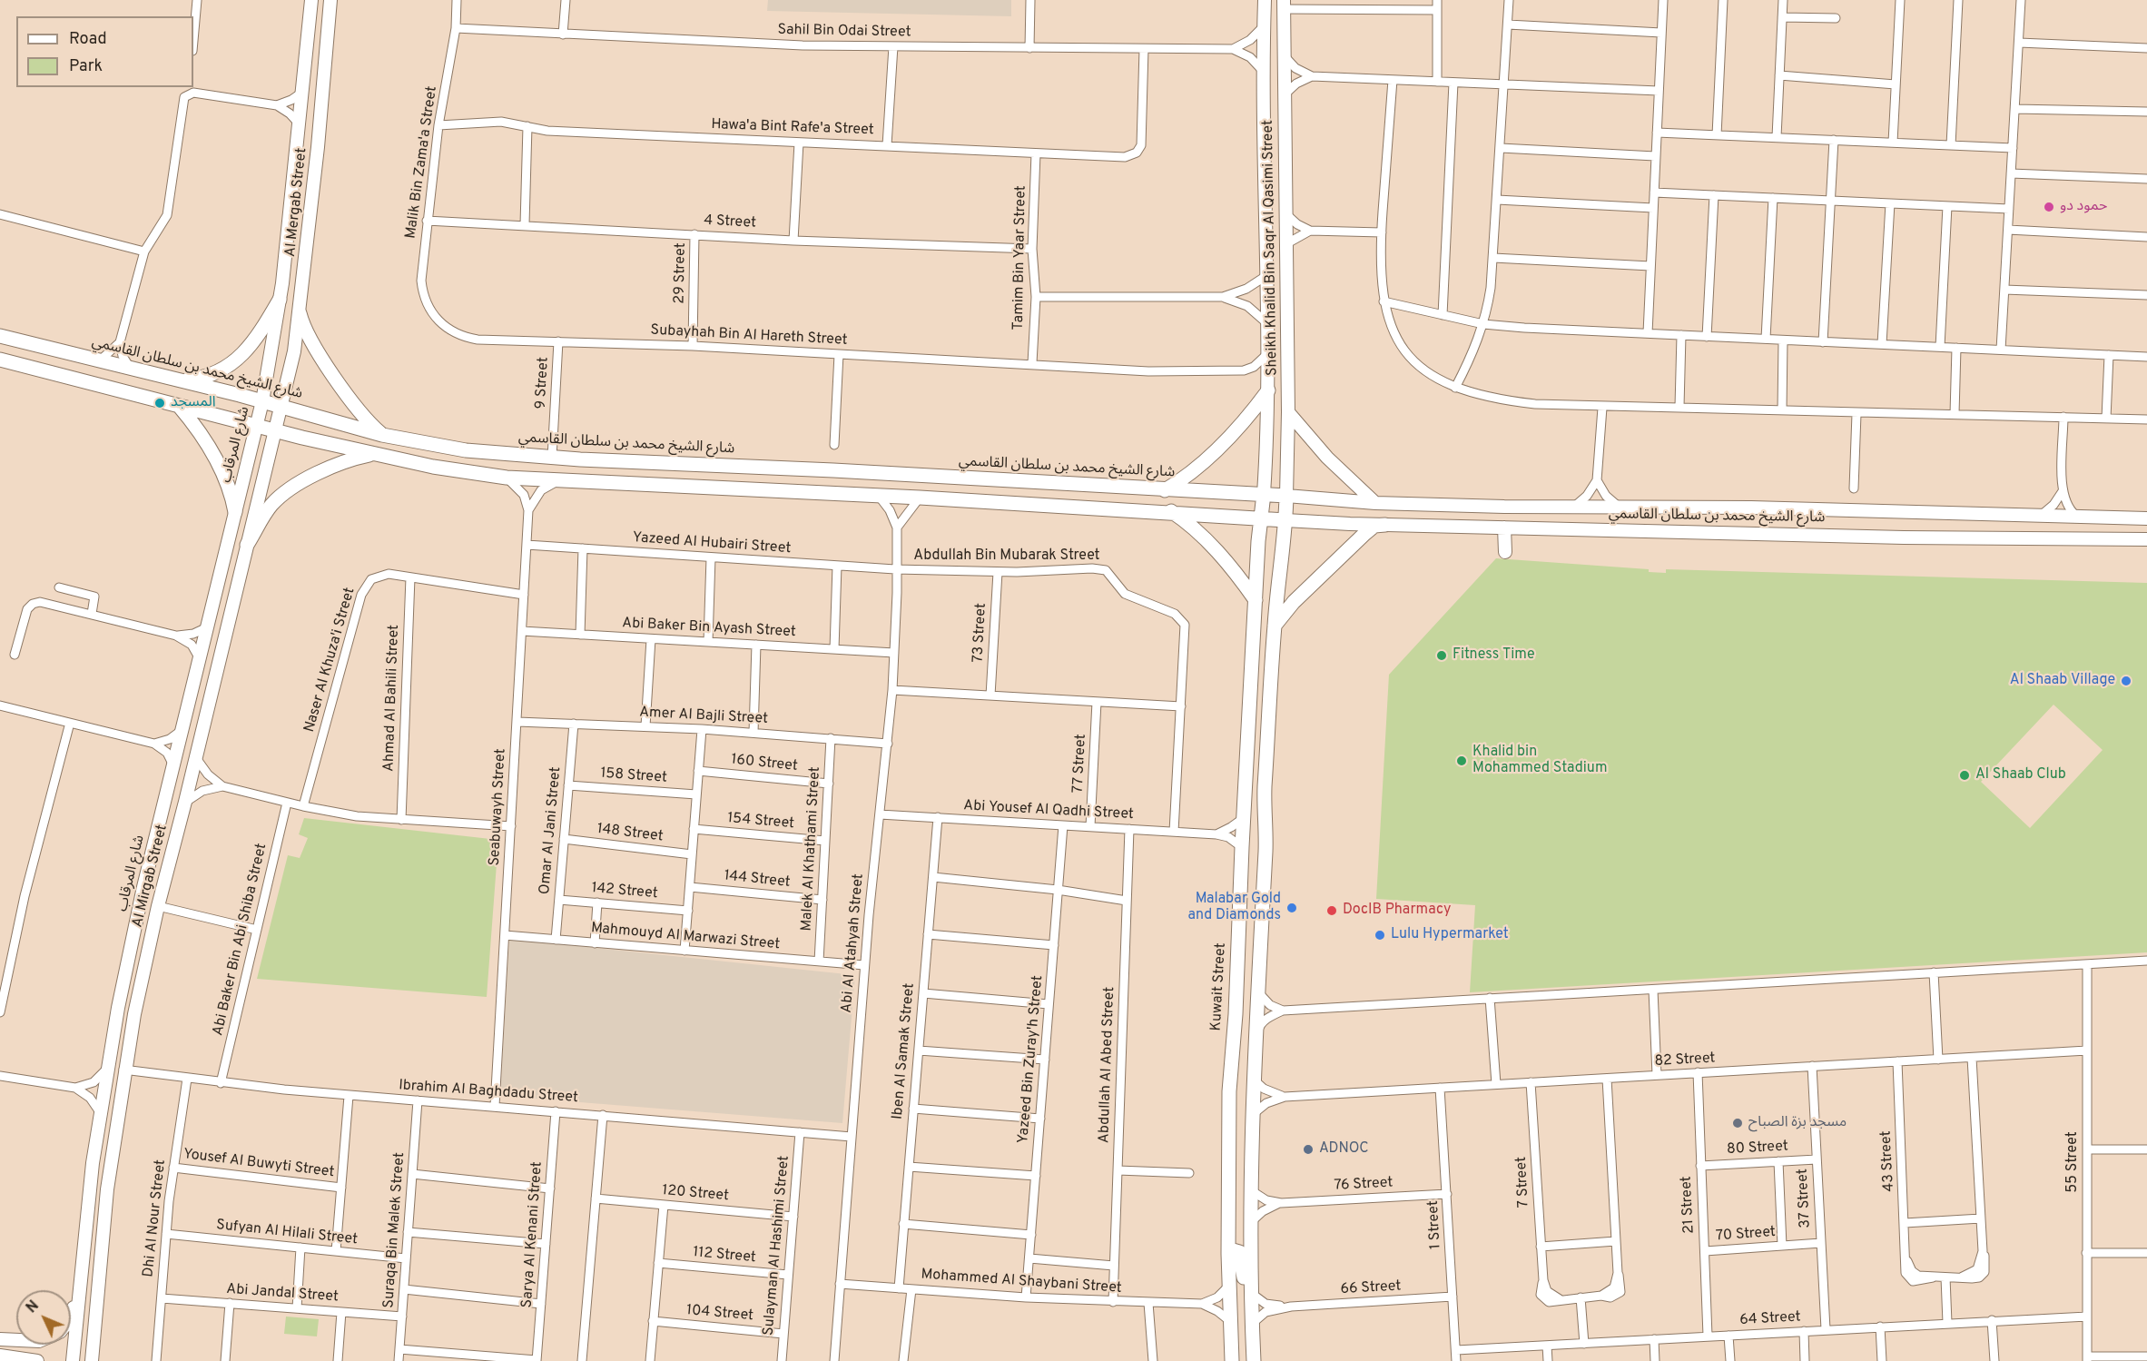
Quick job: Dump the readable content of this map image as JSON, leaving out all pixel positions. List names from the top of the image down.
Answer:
{
  "streets": {
    "main road": [
      "Al Mergab Street",
      "Sheikh Khalid Bin Saqr Al Qasimi Street",
      "شارع الشيخ محمد بن سلطان القاسمي",
      "شارع المرقاب",
      "Al Mirgab Street",
      "Kuwait Street"
    ],
    "street": [
      "Sahil Bin Odai Street",
      "Hawa'a Bint Rafe'a Street",
      "Malik Bin Zama'a Street",
      "4 Street",
      "Tamim Bin Yaar Street",
      "29 Street",
      "Subayhah Bin Al Hareth Street",
      "9 Street",
      "Yazeed Al Hubairi Street",
      "Abdullah Bin Mubarak Street",
      "Abi Baker Bin Ayash Street",
      "73 Street",
      "Naser Al Khuza'i Street",
      "Ahmad Al Bahili Street",
      "Amer Al Bajli Street",
      "160 Street",
      "77 Street",
      "158 Street",
      "Seabuwayh Street",
      "Abi Yousef Al Qadhi Street",
      "154 Street",
      "Omar Al Jani Street",
      "148 Street",
      "Malek Al Khathami Street",
      "144 Street",
      "142 Street",
      "Mahmouyd Al Marwazi Street",
      "Abi Baker Bin Abi Shiba Street",
      "Abi Al Atahyah Street",
      "Iben Al Samak Street",
      "Yazeed Bin Zuray'h Street",
      "82 Street",
      "Abdullah Al Abed Street",
      "Ibrahim Al Baghdadu Street",
      "80 Street",
      "43 Street",
      "55 Street",
      "Yousef Al Buwyti Street",
      "7 Street",
      "76 Street",
      "120 Street",
      "37 Street",
      "21 Street",
      "Dhi Al Nour Street",
      "1 Street",
      "Suraqa Bin Malek Street",
      "Sufyan Al Hilali Street",
      "Sarya Al Kenani Street",
      "70 Street",
      "Sulayman Al Hashimi Street",
      "112 Street",
      "Mohammed Al Shaybani Street",
      "66 Street",
      "Abi Jandal Street",
      "104 Street",
      "64 Street"
    ]
  },
  "crossings": [
    ["Sahil Bin Odai Street", "Hawa'a Bint Rafe'a Street"],
    ["Sahil Bin Odai Street", "Malik Bin Zama'a Street"],
    ["Hawa'a Bint Rafe'a Street", "Malik Bin Zama'a Street"],
    ["Hawa'a Bint Rafe'a Street", "Tamim Bin Yaar Street"],
    ["Malik Bin Zama'a Street", "4 Street"],
    ["Malik Bin Zama'a Street", "Subayhah Bin Al Hareth Street"],
    ["Al Mergab Street", "شارع الشيخ محمد بن سلطان القاسمي"],
    ["Al Mergab Street", "شارع المرقاب"],
    ["Al Mergab Street", "Al Mirgab Street"],
    ["4 Street", "Tamim Bin Yaar Street"],
    ["4 Street", "29 Street"],
    ["Sheikh Khalid Bin Saqr Al Qasimi Street", "Subayhah Bin Al Hareth Street"],
    ["Sheikh Khalid Bin Saqr Al Qasimi Street", "شارع الشيخ محمد بن سلطان القاسمي"],
    ["Sheikh Khalid Bin Saqr Al Qasimi Street", "Kuwait Street"],
    ["Tamim Bin Yaar Street", "Subayhah Bin Al Hareth Street"],
    ["29 Street", "Subayhah Bin Al Hareth Street"],
    ["Subayhah Bin Al Hareth Street", "9 Street"],
    ["شارع الشيخ محمد بن سلطان القاسمي", "9 Street"],
    ["شارع الشيخ محمد بن سلطان القاسمي", "شارع المرقاب"],
    ["شارع الشيخ محمد بن سلطان القاسمي", "Al Mirgab Street"],
    ["شارع الشيخ محمد بن سلطان القاسمي", "Kuwait Street"],
    ["Yazeed Al Hubairi Street", "Abdullah Bin Mubarak Street"],
    ["Yazeed Al Hubairi Street", "Seabuwayh Street"],
    ["Yazeed Al Hubairi Street", "Abi Al Atahyah Street"],
    ["Abdullah Bin Mubarak Street", "73 Street"],
    ["Abdullah Bin Mubarak Street", "Abi Yousef Al Qadhi Street"],
    ["Abdullah Bin Mubarak Street", "Abi Al Atahyah Street"],
    ["Abi Baker Bin Ayash Street", "Seabuwayh Street"],
    ["Abi Baker Bin Ayash Street", "Abi Al Atahyah Street"],
    ["Naser Al Khuza'i Street", "Ahmad Al Bahili Street"],
    ["Naser Al Khuza'i Street", "Seabuwayh Street"],
    ["Amer Al Bajli Street", "Seabuwayh Street"],
    ["Amer Al Bajli Street", "Omar Al Jani Street"],
    ["Amer Al Bajli Street", "Malek Al Khathami Street"],
    ["Amer Al Bajli Street", "Abi Al Atahyah Street"],
    ["160 Street", "Malek Al Khathami Street"],
    ["77 Street", "Abi Yousef Al Qadhi Street"],
    ["158 Street", "Omar Al Jani Street"],
    ["Seabuwayh Street", "Mahmouyd Al Marwazi Street"],
    ["Seabuwayh Street", "Ibrahim Al Baghdadu Street"],
    ["Abi Yousef Al Qadhi Street", "Abi Al Atahyah Street"],
    ["Abi Yousef Al Qadhi Street", "Kuwait Street"],
    ["Abi Yousef Al Qadhi Street", "Iben Al Samak Street"],
    ["Abi Yousef Al Qadhi Street", "Yazeed Bin Zuray'h Street"],
    ["Abi Yousef Al Qadhi Street", "Abdullah Al Abed Street"],
    ["154 Street", "Malek Al Khathami Street"],
    ["Omar Al Jani Street", "148 Street"],
    ["Omar Al Jani Street", "142 Street"],
    ["Omar Al Jani Street", "Mahmouyd Al Marwazi Street"],
    ["Malek Al Khathami Street", "144 Street"],
    ["Malek Al Khathami Street", "Mahmouyd Al Marwazi Street"],
    ["Al Mirgab Street", "Ibrahim Al Baghdadu Street"],
    ["Mahmouyd Al Marwazi Street", "Abi Al Atahyah Street"],
    ["Abi Baker Bin Abi Shiba Street", "Ibrahim Al Baghdadu Street"],
    ["Abi Al Atahyah Street", "Ibrahim Al Baghdadu Street"],
    ["Abi Al Atahyah Street", "Mohammed Al Shaybani Street"],
    ["Kuwait Street", "Mohammed Al Shaybani Street"],
    ["Iben Al Samak Street", "Mohammed Al Shaybani Street"],
    ["Yazeed Bin Zuray'h Street", "Mohammed Al Shaybani Street"],
    ["82 Street", "43 Street"],
    ["82 Street", "55 Street"],
    ["82 Street", "7 Street"],
    ["82 Street", "37 Street"],
    ["82 Street", "21 Street"],
    ["82 Street", "1 Street"],
    ["Abdullah Al Abed Street", "Mohammed Al Shaybani Street"],
    ["Ibrahim Al Baghdadu Street", "Dhi Al Nour Street"],
    ["Ibrahim Al Baghdadu Street", "Suraqa Bin Malek Street"],
    ["Ibrahim Al Baghdadu Street", "Sarya Al Kenani Street"],
    ["Ibrahim Al Baghdadu Street", "Sulayman Al Hashimi Street"],
    ["80 Street", "37 Street"],
    ["80 Street", "21 Street"],
    ["55 Street", "64 Street"],
    ["Yousef Al Buwyti Street", "Dhi Al Nour Street"],
    ["76 Street", "1 Street"],
    ["120 Street", "Sulayman Al Hashimi Street"],
    ["37 Street", "70 Street"],
    ["37 Street", "64 Street"],
    ["21 Street", "70 Street"],
    ["21 Street", "64 Street"],
    ["Dhi Al Nour Street", "Sufyan Al Hilali Street"],
    ["Dhi Al Nour Street", "Abi Jandal Street"],
    ["1 Street", "66 Street"],
    ["1 Street", "64 Street"],
    ["Suraqa Bin Malek Street", "Sufyan Al Hilali Street"],
    ["Suraqa Bin Malek Street", "Abi Jandal Street"],
    ["Sulayman Al Hashimi Street", "112 Street"],
    ["Sulayman Al Hashimi Street", "104 Street"]
  ],
  "places": [
    "حمود دو",
    "المسجد",
    "Fitness Time",
    "Al Shaab Village",
    "Khalid bin Mohammed Stadium",
    "Al Shaab Club",
    "Malabar Gold and Diamonds",
    "DocIB Pharmacy",
    "Lulu Hypermarket",
    "مسجد بزة الصباح",
    "ADNOC"
  ],
  "legend": ["Road", "Park"],
  "north": "top left"
}
